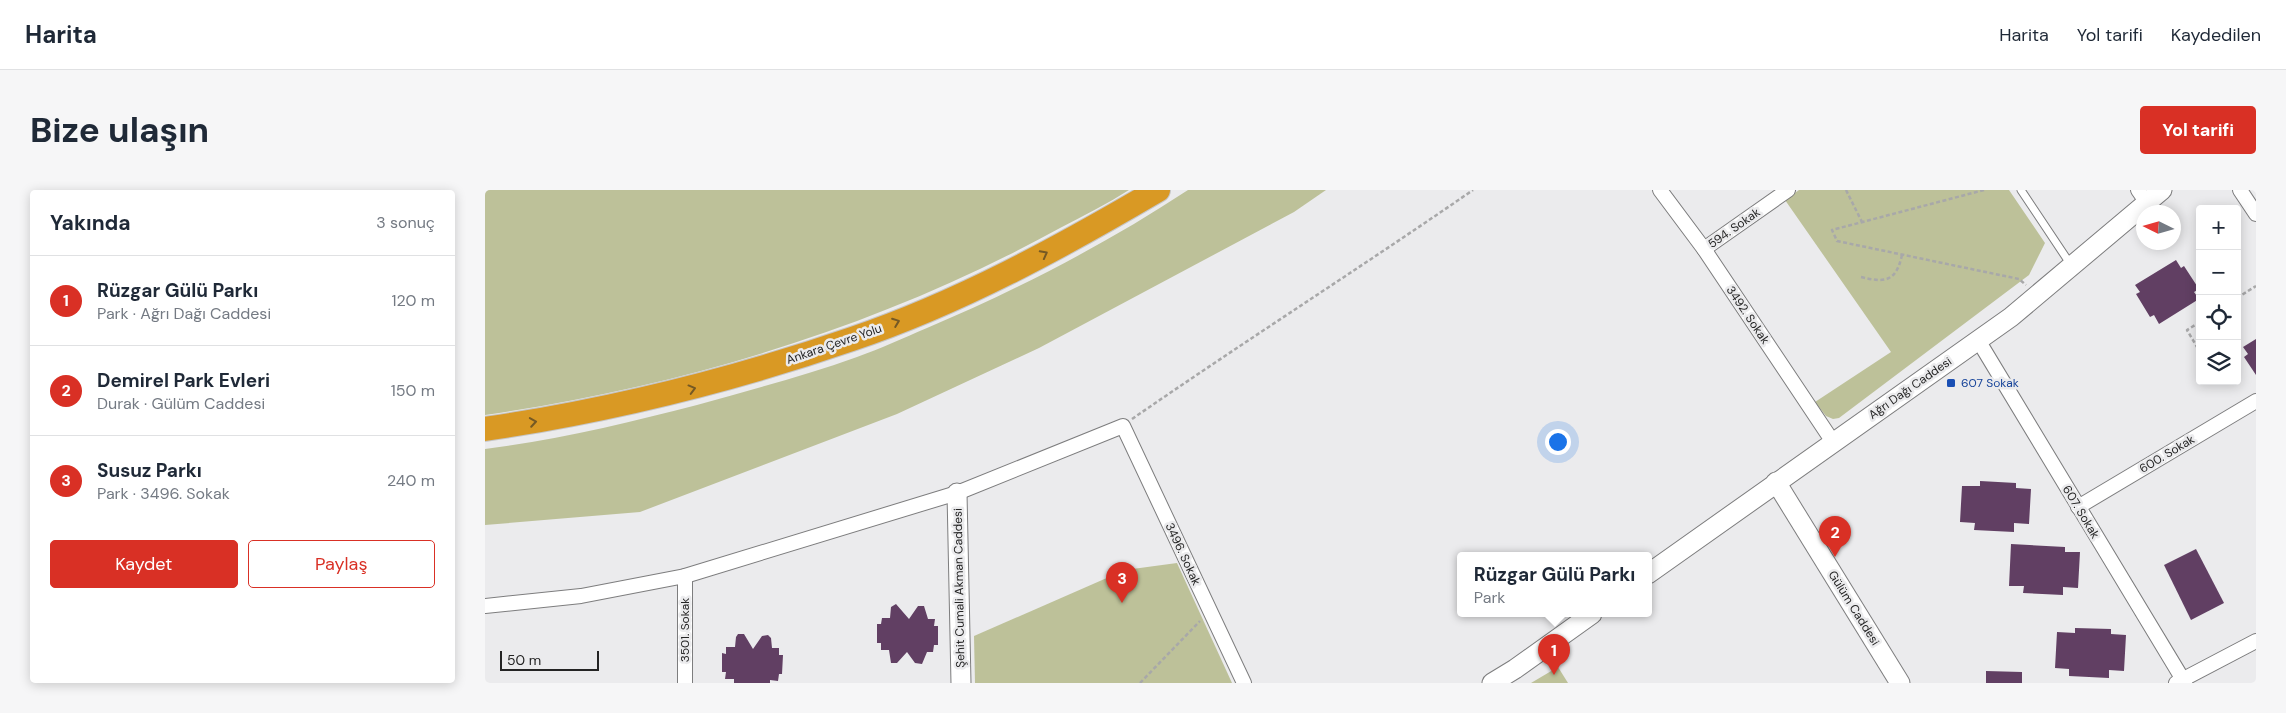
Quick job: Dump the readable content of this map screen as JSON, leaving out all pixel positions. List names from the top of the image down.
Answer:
{
  "streets": {
    "highway": ["Ankara Çevre Yolu"],
    "main road": ["Ağrı Dağı Caddesi", "Şehit Cumali Akman Caddesi", "Gülüm Caddesi"],
    "street": [
      "594. Sokak",
      "3492. Sokak",
      "600. Sokak",
      "607. Sokak",
      "3496. Sokak",
      "3501. Sokak"
    ]
  },
  "crossings": [
    ["594. Sokak", "3492. Sokak"],
    ["3492. Sokak", "Ağrı Dağı Caddesi"],
    ["Ağrı Dağı Caddesi", "607. Sokak"],
    ["Ağrı Dağı Caddesi", "Gülüm Caddesi"],
    ["600. Sokak", "607. Sokak"]
  ],
  "one_way": ["Ankara Çevre Yolu"],
  "places": {
    "transit": ["607 Sokak"]
  },
  "scale_bar": "50 m",
  "north": "left",
  "page": {
    "header": "Harita",
    "nav": ["Harita", "Yol tarifi", "Kaydedilen"],
    "buttons": [
      "Yol tarifi",
      ["Kaydet", "Paylaş"]
    ],
    "title": "Bize ulaşın",
    "heading": ["Yakında", "3 sonuç"],
    "map_buttons": ["+", "−"],
    "list": [
      {
        "mark": "1",
        "name": "Rüzgar Gülü Parkı",
        "note": "Park · Ağrı Dağı Caddesi",
        "value": "120 m"
      },
      {
        "mark": "2",
        "name": "Demirel Park Evleri",
        "note": "Durak · Gülüm Caddesi",
        "value": "150 m"
      },
      {
        "mark": "3",
        "name": "Susuz Parkı",
        "note": "Park · 3496. Sokak",
        "value": "240 m"
      }
    ],
    "pins": ["2", "3", "1"],
    "popup": ["Rüzgar Gülü Parkı", "Park"],
    "scale": "50 m"
  }
}
